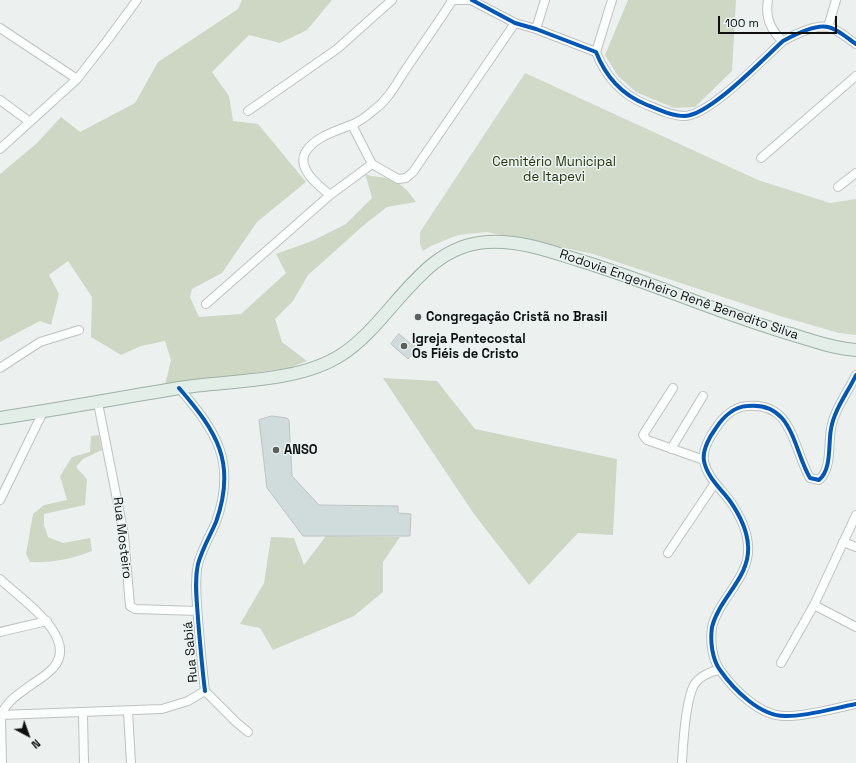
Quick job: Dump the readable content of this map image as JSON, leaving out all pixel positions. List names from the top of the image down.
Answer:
{
  "streets": {
    "main road": ["Rodovia Engenheiro Renê Benedito Silva"],
    "street": ["Rua Mosteiro", "Rua Sabiá"]
  },
  "crossings": [
    ["Rodovia Engenheiro Renê Benedito Silva", "Rua Mosteiro"],
    ["Rodovia Engenheiro Renê Benedito Silva", "Rua Sabiá"],
    ["Rua Mosteiro", "Rua Sabiá"]
  ],
  "parks": ["Cemitério Municipal de Itapevi"],
  "places": ["Congregação Cristã no Brasil", "Igreja Pentecostal Os Fiéis de Cristo", "ANSO"],
  "scale_bar": "100 m",
  "north": "bottom right"
}
